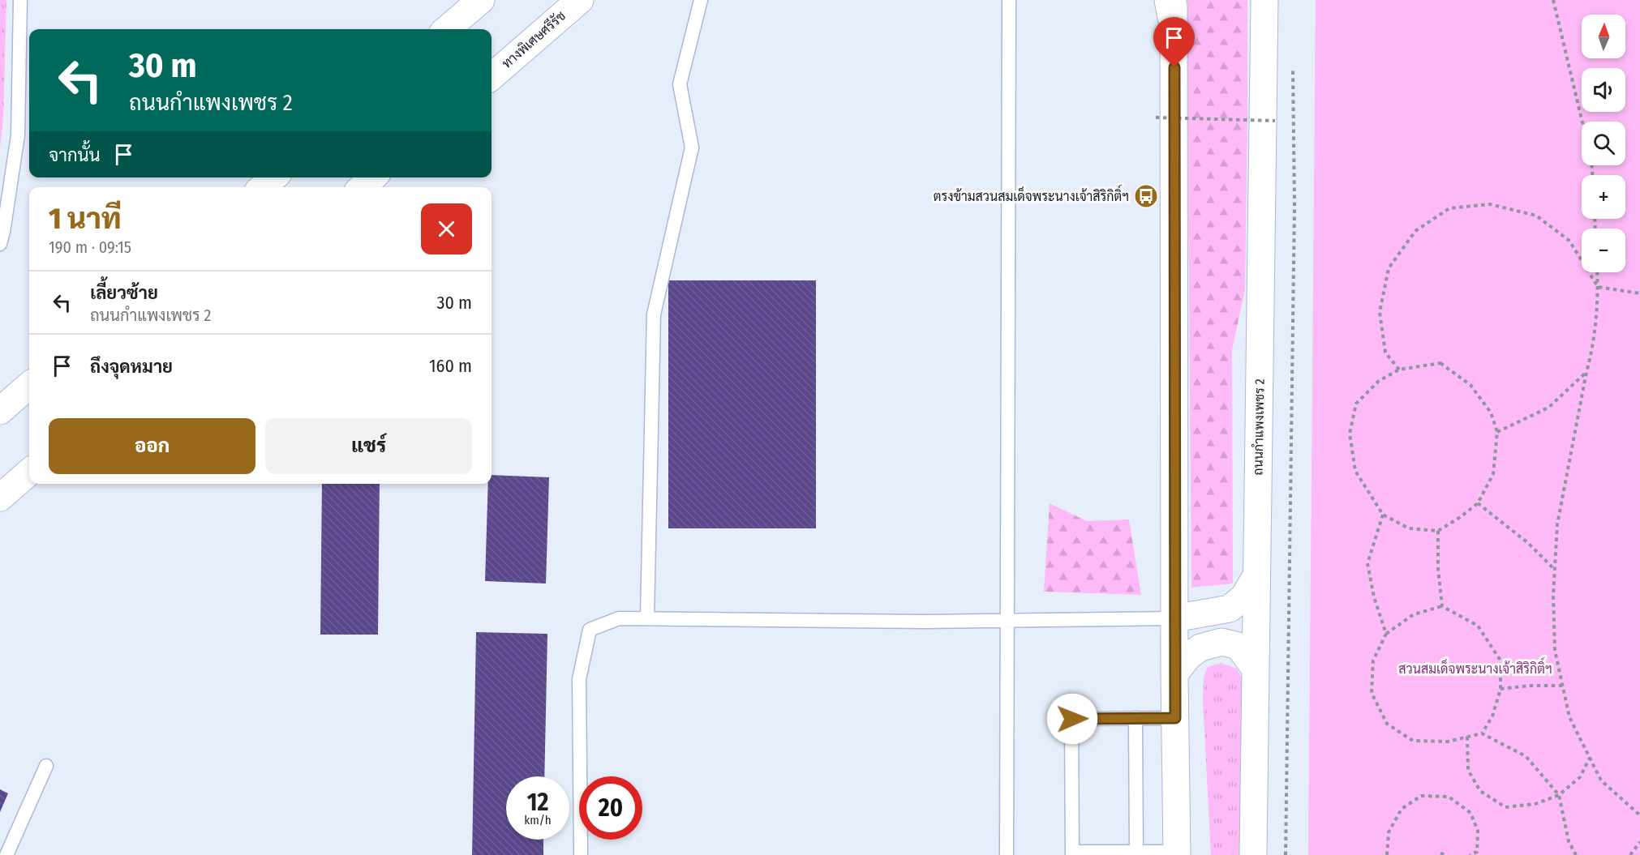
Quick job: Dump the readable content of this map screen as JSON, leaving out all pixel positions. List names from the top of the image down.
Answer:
{
  "streets": {
    "main road": ["ทางพิเศษศรีรัช", "ถนนกำแพงเพชร 2"]
  },
  "parks": ["สวนสมเด็จพระนางเจ้าสิริกิติ์ฯ"],
  "places": {
    "bus stop": ["ตรงข้ามสวนสมเด็จพระนางเจ้าสิริกิติ์ฯ"]
  },
  "north": "top",
  "page": {
    "map_buttons": ["+", "−"],
    "turn": ["30 m", "ถนนกำแพงเพชร 2"],
    "then": "จากนั้น",
    "heading": ["1 นาที", "190 m · 09:15"],
    "list": [
      {
        "name": "เลี้ยวซ้าย",
        "note": "ถนนกำแพงเพชร 2",
        "value": "30 m"
      },
      {
        "name": "ถึงจุดหมาย",
        "value": "160 m"
      }
    ],
    "buttons": ["ออก", "แชร์"],
    "speed": "12 km/h",
    "limit": "20"
  }
}
